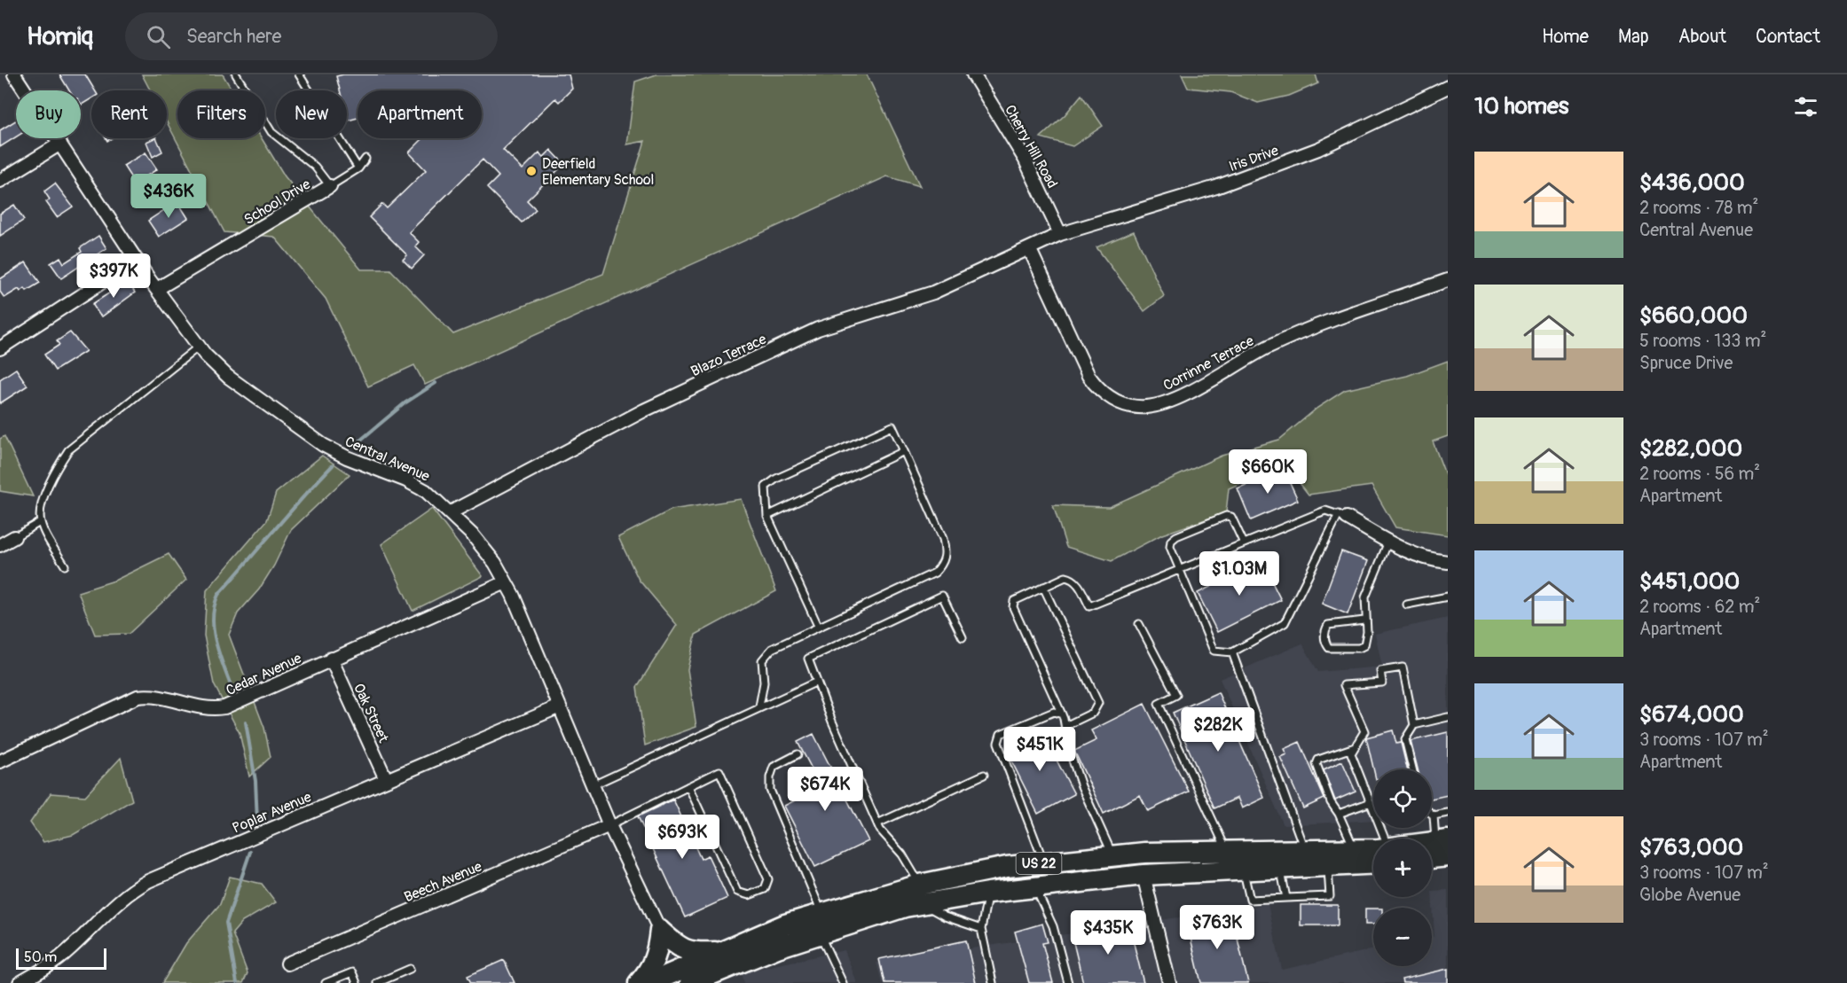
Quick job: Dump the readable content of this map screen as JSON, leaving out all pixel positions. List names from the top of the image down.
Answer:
{
  "streets": {
    "highway": ["US 22"],
    "street": [
      "Cherry Hill Road",
      "Iris Drive",
      "School Drive",
      "Blazo Terrace",
      "Corrinne Terrace",
      "Central Avenue",
      "Cedar Avenue",
      "Oak Street",
      "Poplar Avenue",
      "Beech Avenue"
    ]
  },
  "crossings": [
    ["Cherry Hill Road", "Iris Drive"],
    ["Iris Drive", "Blazo Terrace"],
    ["Iris Drive", "Corrinne Terrace"],
    ["School Drive", "Central Avenue"],
    ["Blazo Terrace", "Corrinne Terrace"],
    ["Blazo Terrace", "Central Avenue"],
    ["Central Avenue", "Cedar Avenue"],
    ["Central Avenue", "Poplar Avenue"],
    ["Central Avenue", "Beech Avenue"],
    ["Cedar Avenue", "Oak Street"],
    ["Oak Street", "Poplar Avenue"]
  ],
  "places": ["Deerfield Elementary School"],
  "scale_bar": "50 m",
  "page": {
    "header": "Homiq",
    "search": "Search here",
    "nav": [
      "Home",
      "Map",
      "About",
      "Contact"
    ],
    "heading": "10 homes",
    "chip": [
      "Buy",
      "Rent",
      "Filters",
      "New",
      "Apartment"
    ],
    "list": [
      {
        "name": "$436,000",
        "note": "2 rooms · 78 m² · Central Avenue"
      },
      {
        "name": "$660,000",
        "note": "5 rooms · 133 m² · Spruce Drive"
      },
      {
        "name": "$282,000",
        "note": "2 rooms · 56 m² · Apartment"
      },
      {
        "name": "$451,000",
        "note": "2 rooms · 62 m² · Apartment"
      },
      {
        "name": "$674,000",
        "note": "3 rooms · 107 m² · Apartment"
      },
      {
        "name": "$763,000",
        "note": "3 rooms · 107 m² · Globe Avenue"
      }
    ],
    "price": [
      "$436K",
      "$397K",
      "$660K",
      "$1.03M",
      "$282K",
      "$451K",
      "$674K",
      "$693K",
      "$763K",
      "$435K"
    ],
    "map_buttons": ["+", "−"],
    "scale": "50 m"
  }
}
